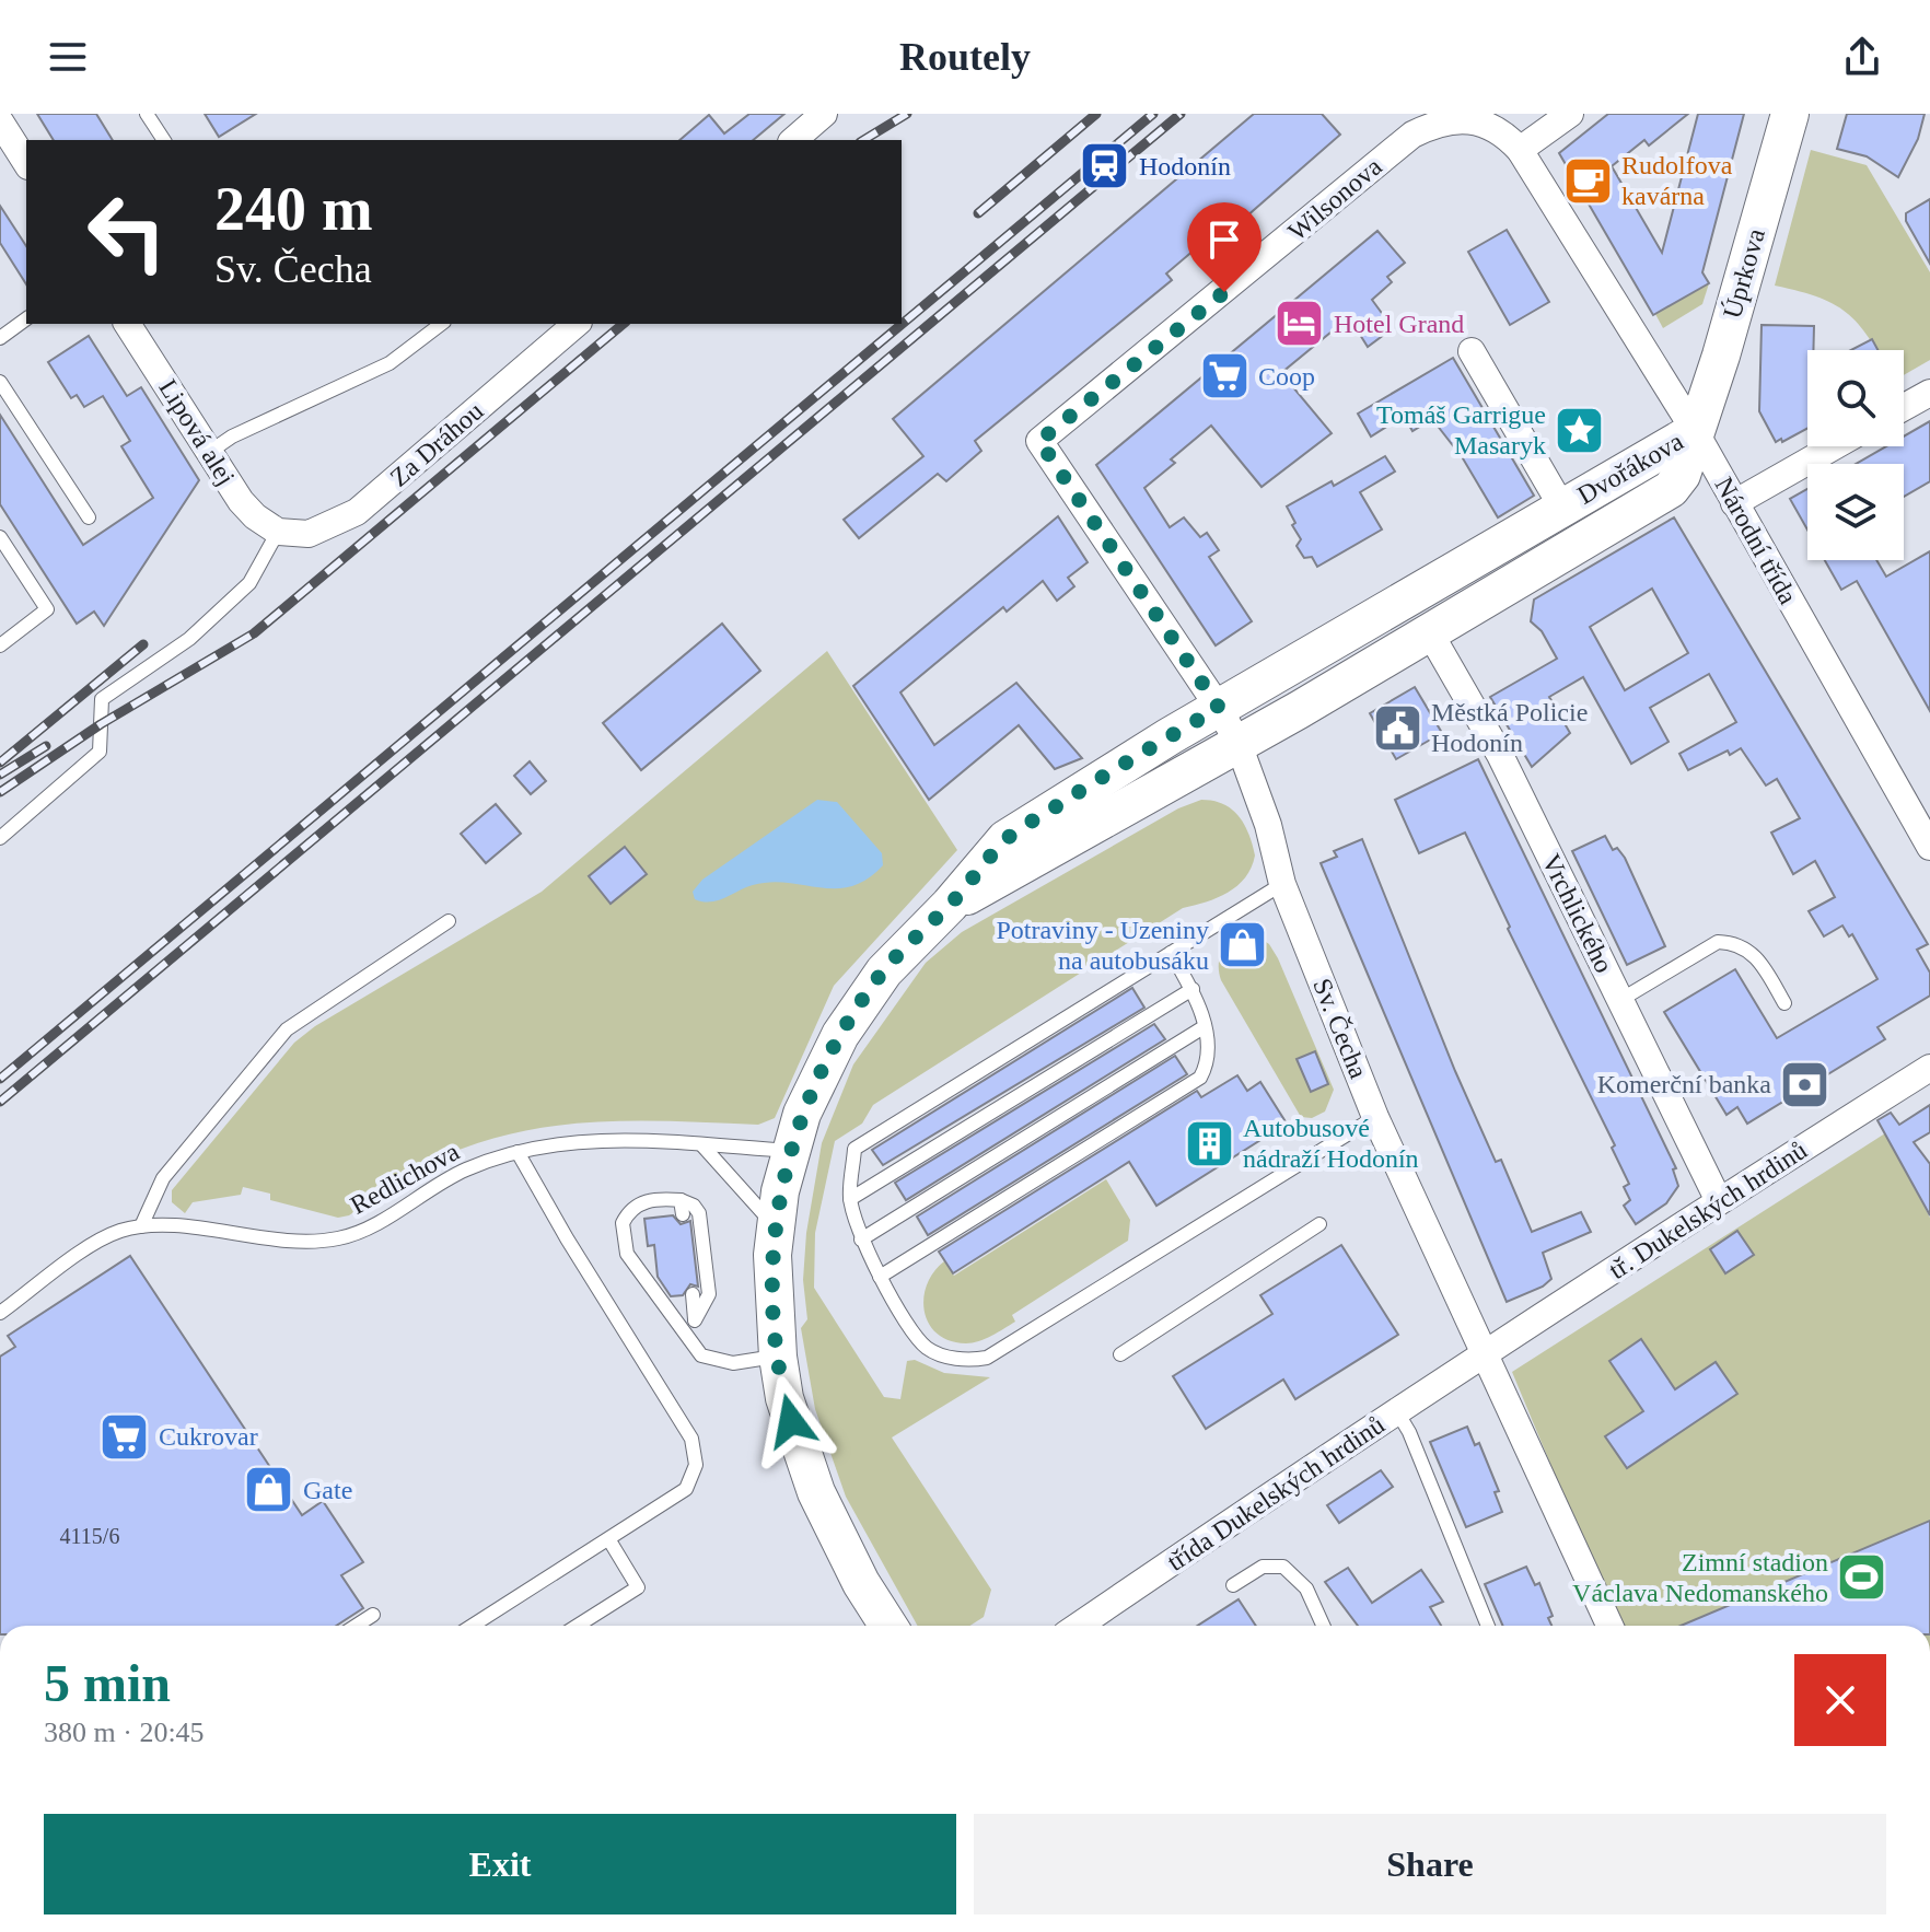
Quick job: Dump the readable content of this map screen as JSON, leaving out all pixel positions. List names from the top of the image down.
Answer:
{
  "streets": {
    "main road": ["Úprkova", "Dvořákova"],
    "street": [
      "Wilsonova",
      "Lipová alej",
      "Za Dráhou",
      "Národní třída",
      "Vrchlického",
      "Sv. Čecha",
      "tř. Dukelských hrdinů",
      "třída Dukelských hrdinů"
    ],
    "lane": ["Redlichova"]
  },
  "crossings": [
    ["Wilsonova", "Národní třída"],
    ["Wilsonova", "Sv. Čecha"],
    ["Úprkova", "Dvořákova"],
    ["Úprkova", "Národní třída"],
    ["Lipová alej", "Za Dráhou"],
    ["Dvořákova", "Národní třída"],
    ["Dvořákova", "Vrchlického"],
    ["Dvořákova", "Sv. Čecha"],
    ["Dvořákova", "Redlichova"],
    ["Vrchlického", "tř. Dukelských hrdinů"],
    ["Sv. Čecha", "tř. Dukelských hrdinů"],
    ["Sv. Čecha", "třída Dukelských hrdinů"],
    ["tř. Dukelských hrdinů", "třída Dukelských hrdinů"]
  ],
  "places": {
    "station": ["Hodonín"],
    "cafe": ["Rudolfova kavárna"],
    "hotel": ["Hotel Grand"],
    "supermarket": ["Coop", "Cukrovar"],
    "place": ["Tomáš Garrigue Masaryk"],
    "public building": ["Městká Policie Hodonín"],
    "shop": ["Potraviny - Uzeniny na autobusáku", "Gate"],
    "bank": ["Komerční banka"],
    "building": ["Autobusové nádraží Hodonín"],
    "sports": ["Zimní stadion Václava Nedomanského"]
  },
  "house_numbers": ["4115/6"],
  "page": {
    "header": "Routely",
    "turn": ["240 m", "Sv. Čecha"],
    "heading": ["5 min", "380 m · 20:45"],
    "buttons": ["Exit", "Share"]
  }
}
